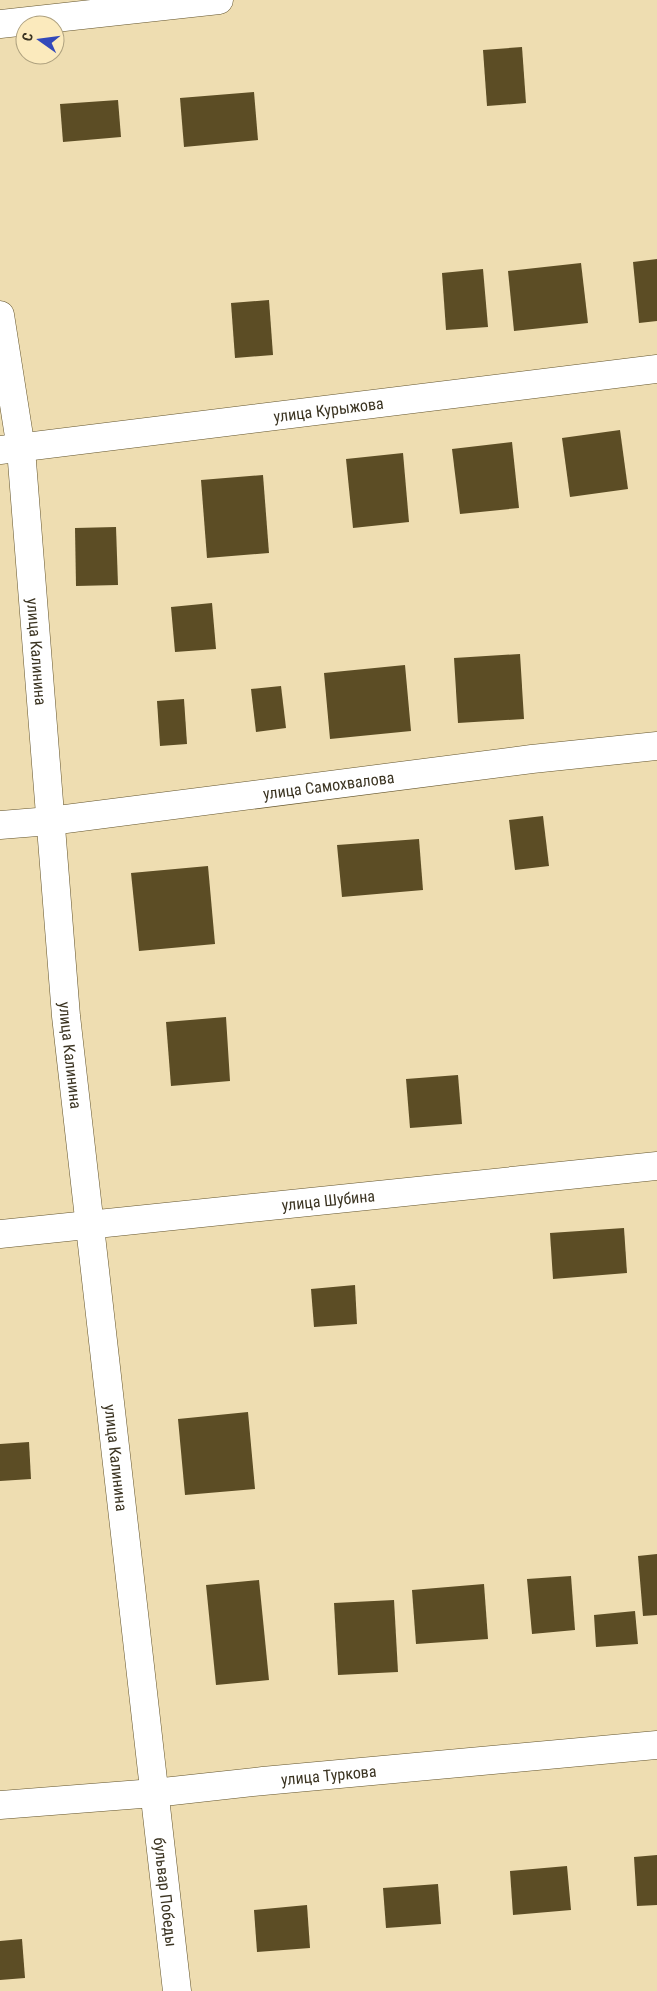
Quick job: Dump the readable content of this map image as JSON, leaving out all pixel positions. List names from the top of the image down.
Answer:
{
  "streets": {
    "street": [
      "улица Курыжова",
      "улица Калинина",
      "улица Самохвалова",
      "улица Шубина",
      "улица Туркова",
      "бульвар Победы"
    ]
  },
  "crossings": [
    ["улица Курыжова", "улица Калинина"],
    ["улица Калинина", "улица Самохвалова"],
    ["улица Калинина", "улица Шубина"],
    ["улица Калинина", "улица Туркова"],
    ["улица Калинина", "бульвар Победы"],
    ["улица Туркова", "бульвар Победы"]
  ],
  "north": "left"
}
